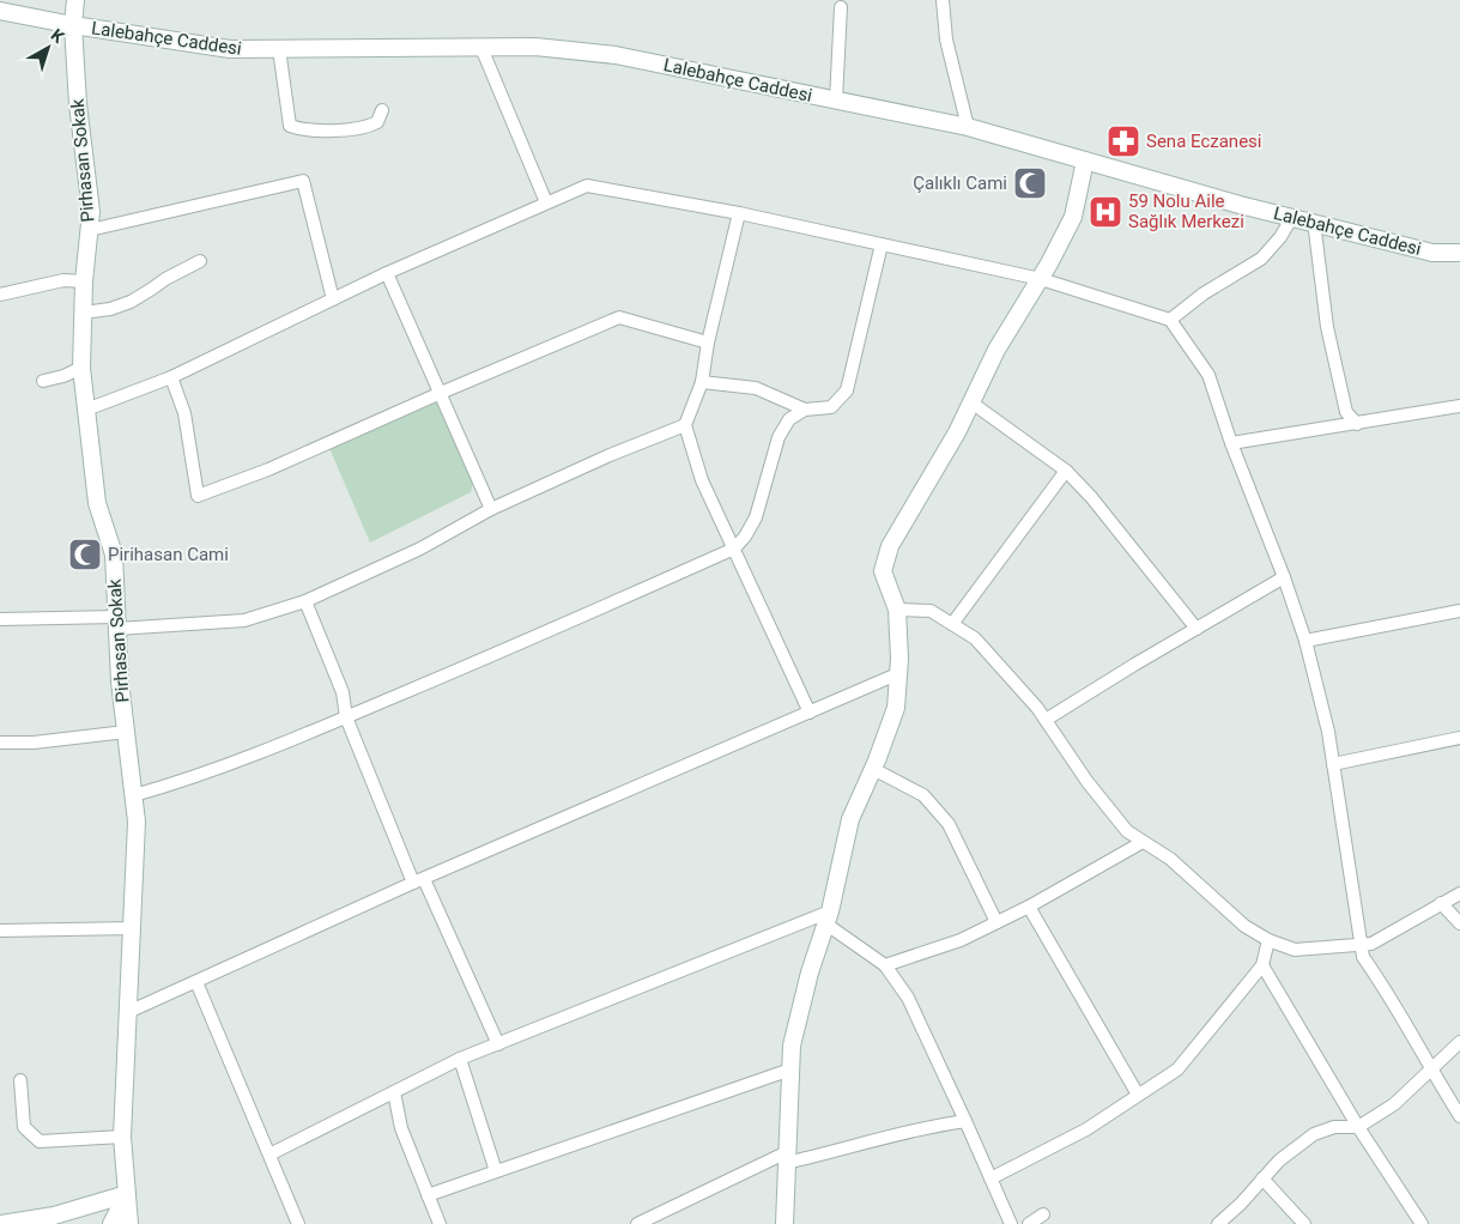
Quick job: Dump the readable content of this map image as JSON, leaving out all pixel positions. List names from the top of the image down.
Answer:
{
  "streets": {
    "street": ["Lalebahçe Caddesi", "Pirhasan Sokak"]
  },
  "crossings": [
    ["Lalebahçe Caddesi", "Pirhasan Sokak"]
  ],
  "places": {
    "pharmacy": ["Sena Eczanesi"],
    "mosque": ["Çalıklı Cami", "Pirihasan Cami"],
    "hospital": ["59 Nolu Aile Sağlık Merkezi"]
  },
  "north": "top right"
}
